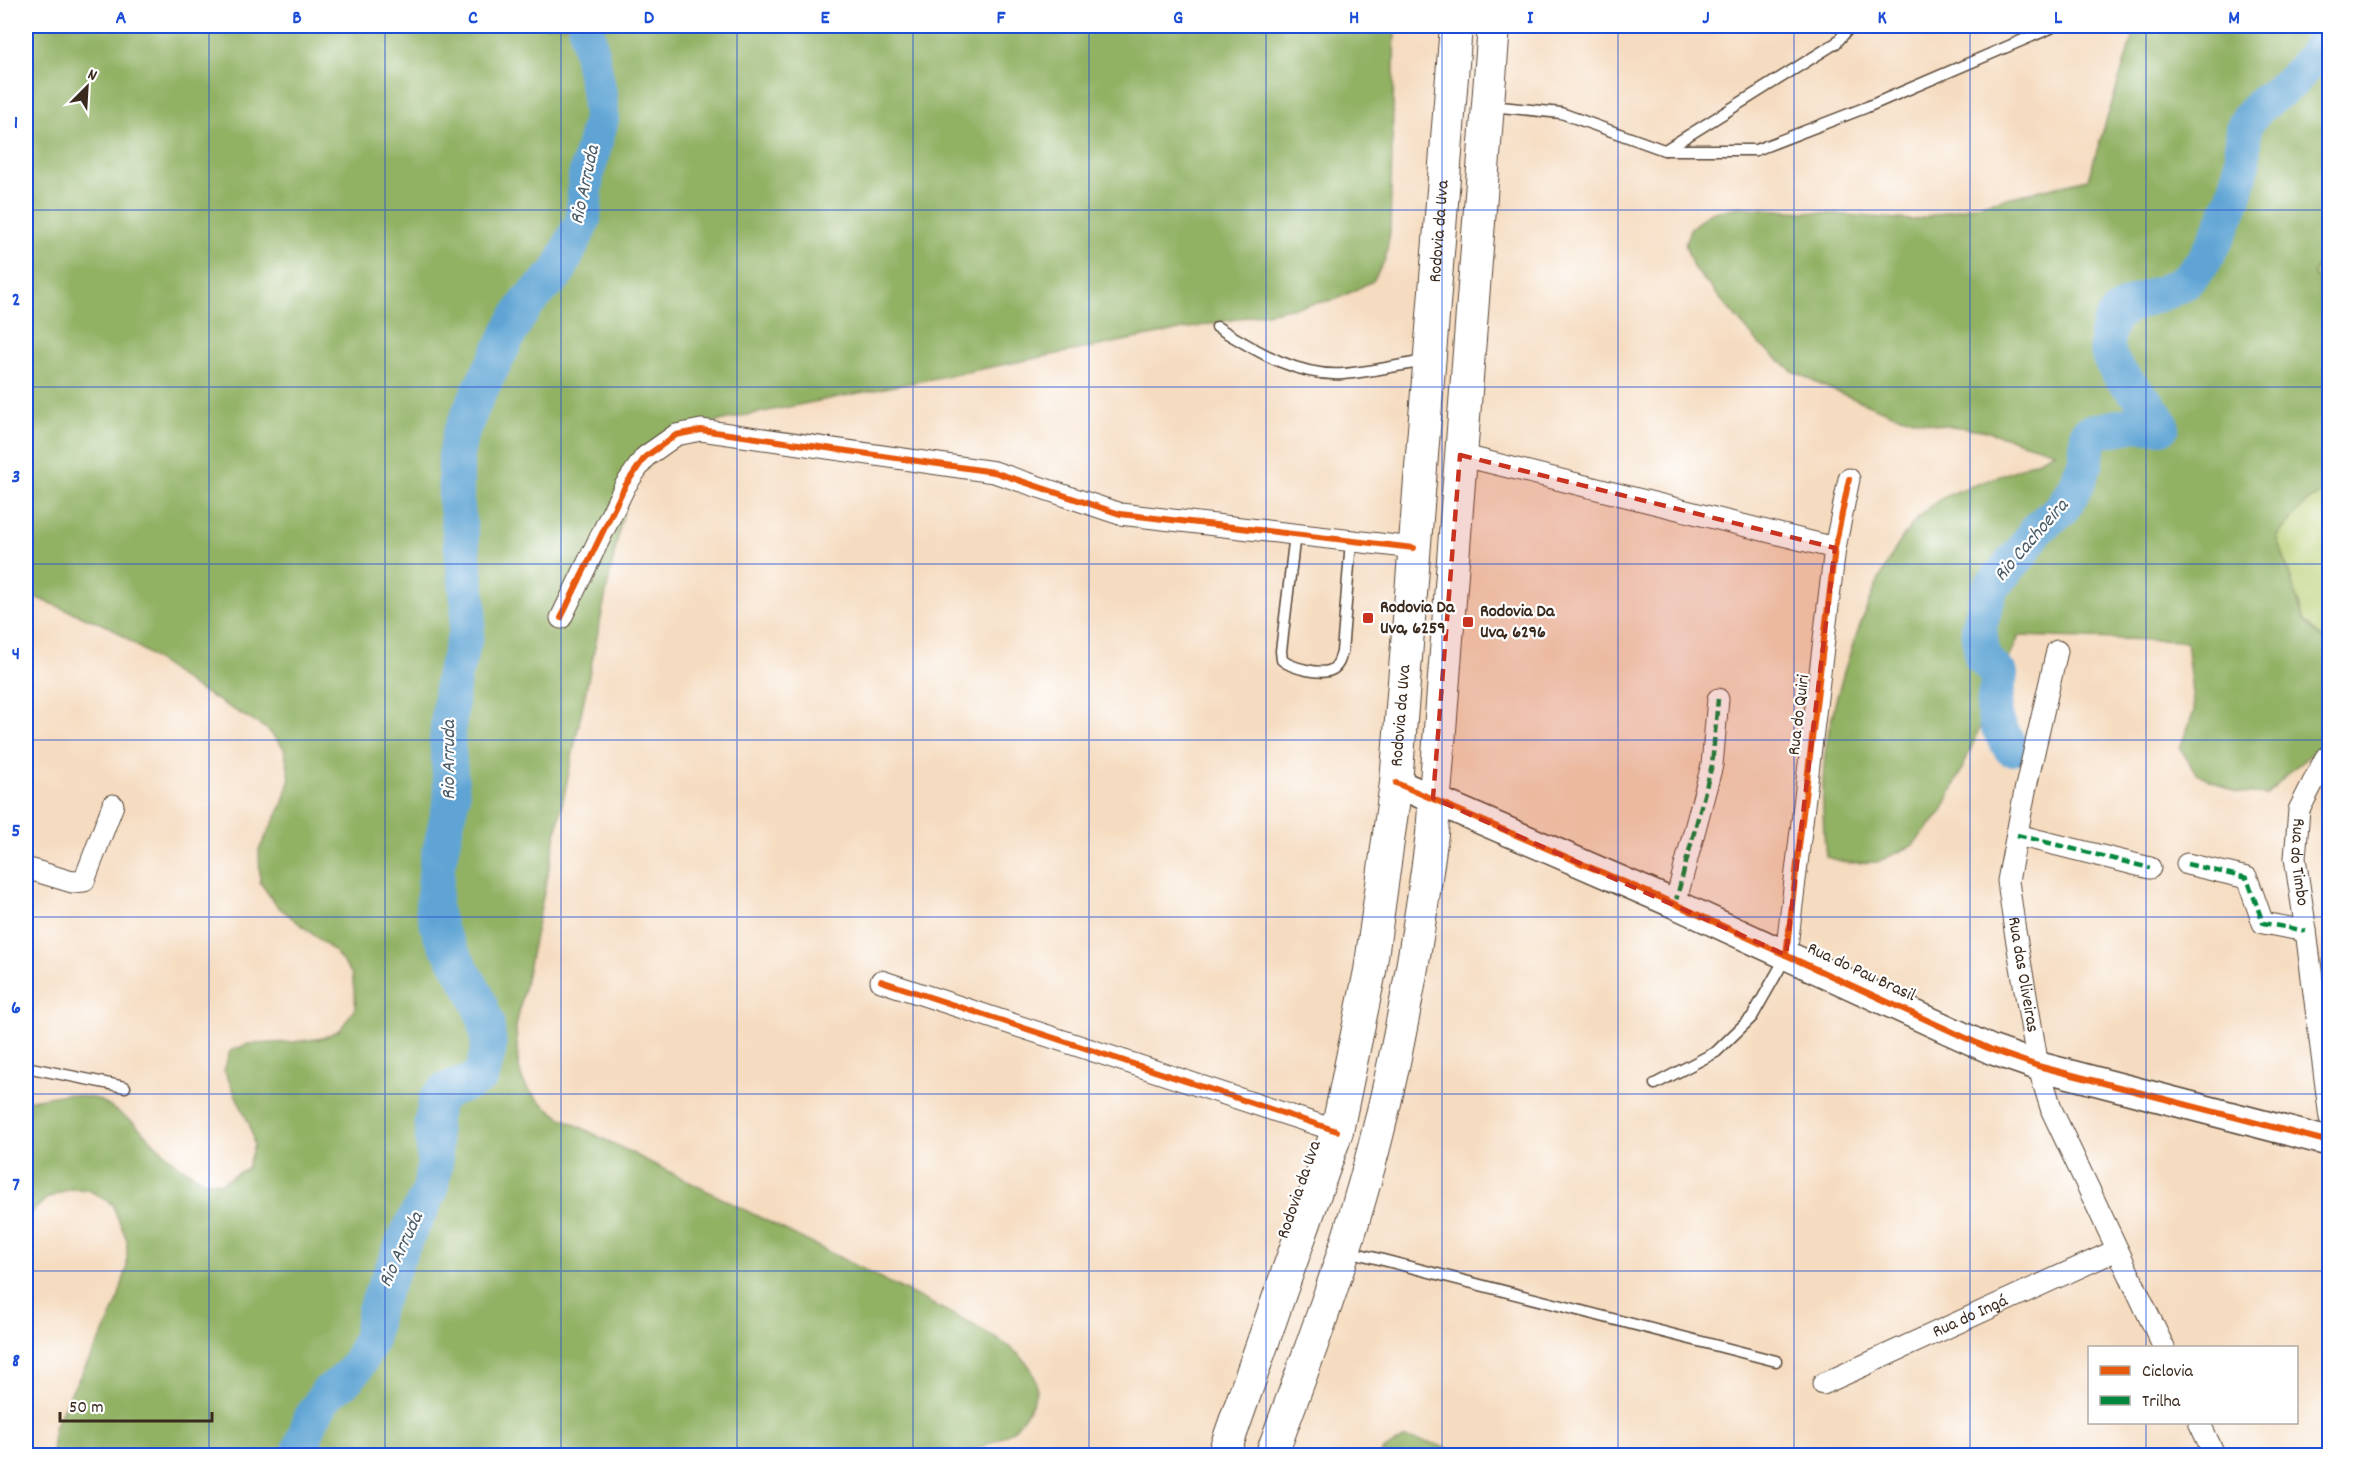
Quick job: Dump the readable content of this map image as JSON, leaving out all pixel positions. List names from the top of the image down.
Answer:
{
  "streets": {
    "main road": ["Rodovia da Uva"],
    "street": [
      "Rua do Quiri",
      "Rua do Timbo",
      "Rua do Pau Brasil",
      "Rua das Oliveiras",
      "Rua do Ingá"
    ]
  },
  "crossings": [
    ["Rodovia da Uva", "Rua do Pau Brasil"],
    ["Rua do Quiri", "Rua do Pau Brasil"],
    ["Rua do Pau Brasil", "Rua das Oliveiras"],
    ["Rua das Oliveiras", "Rua do Ingá"]
  ],
  "water": ["Rio Arruda", "Rio Cachoeira"],
  "places": {
    "transit": ["Rodovia Da Uva, 6259", "Rodovia Da Uva, 6296"]
  },
  "legend": ["Ciclovia", "Trilha"],
  "scale_bar": "50 m",
  "north": "top right",
  "grid": {
    "columns": [
      "A",
      "B",
      "C",
      "D",
      "E",
      "F",
      "G",
      "H",
      "I",
      "J",
      "K",
      "L",
      "M"
    ],
    "rows": [
      "1",
      "2",
      "3",
      "4",
      "5",
      "6",
      "7",
      "8"
    ]
  }
}
